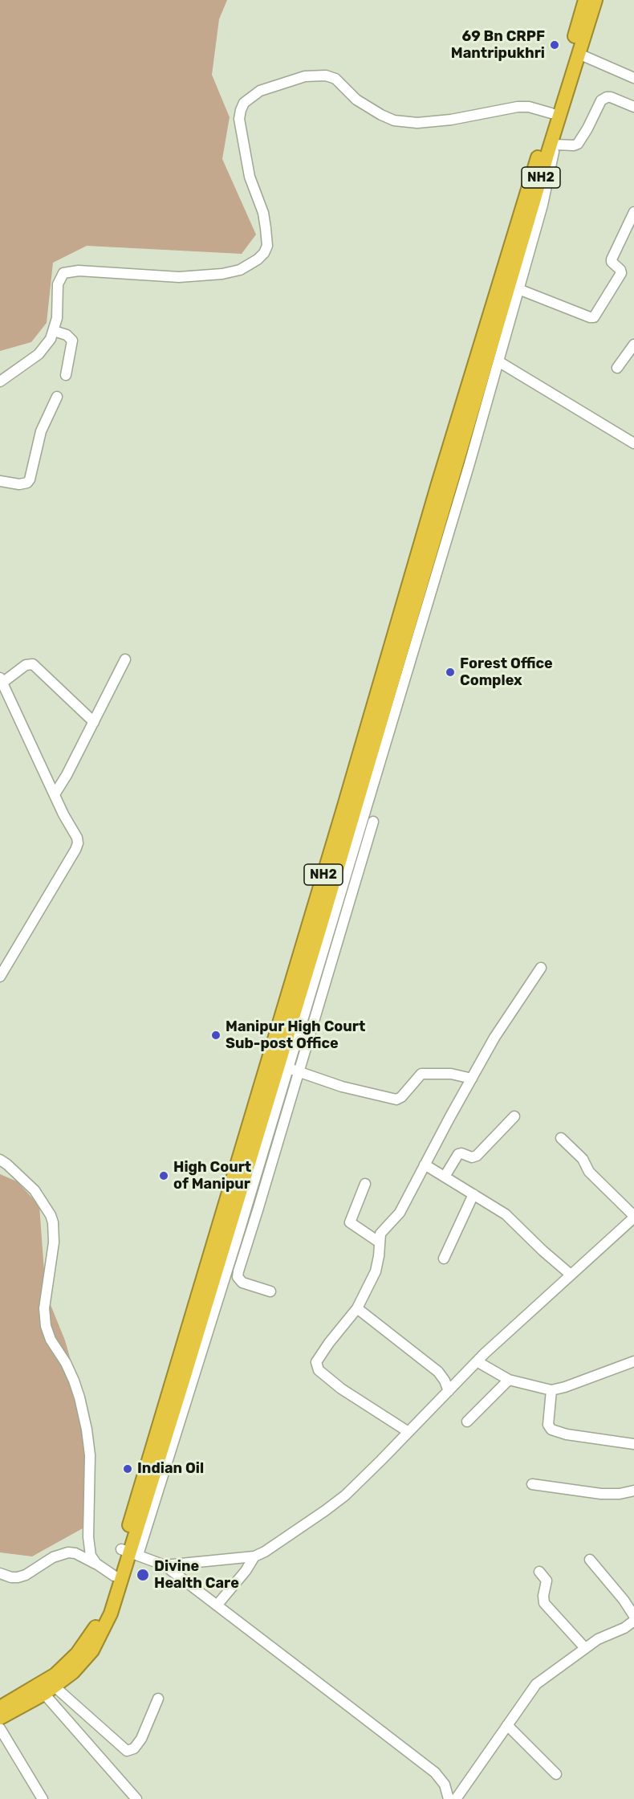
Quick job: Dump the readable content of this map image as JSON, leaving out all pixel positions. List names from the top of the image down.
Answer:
{
  "streets": {
    "highway": ["NH2"]
  },
  "places": [
    "69 Bn CRPF Mantripukhri",
    "Forest Office Complex",
    "Manipur High Court Sub-post Office",
    "High Court of Manipur",
    "Indian Oil",
    "Divine Health Care"
  ]
}
